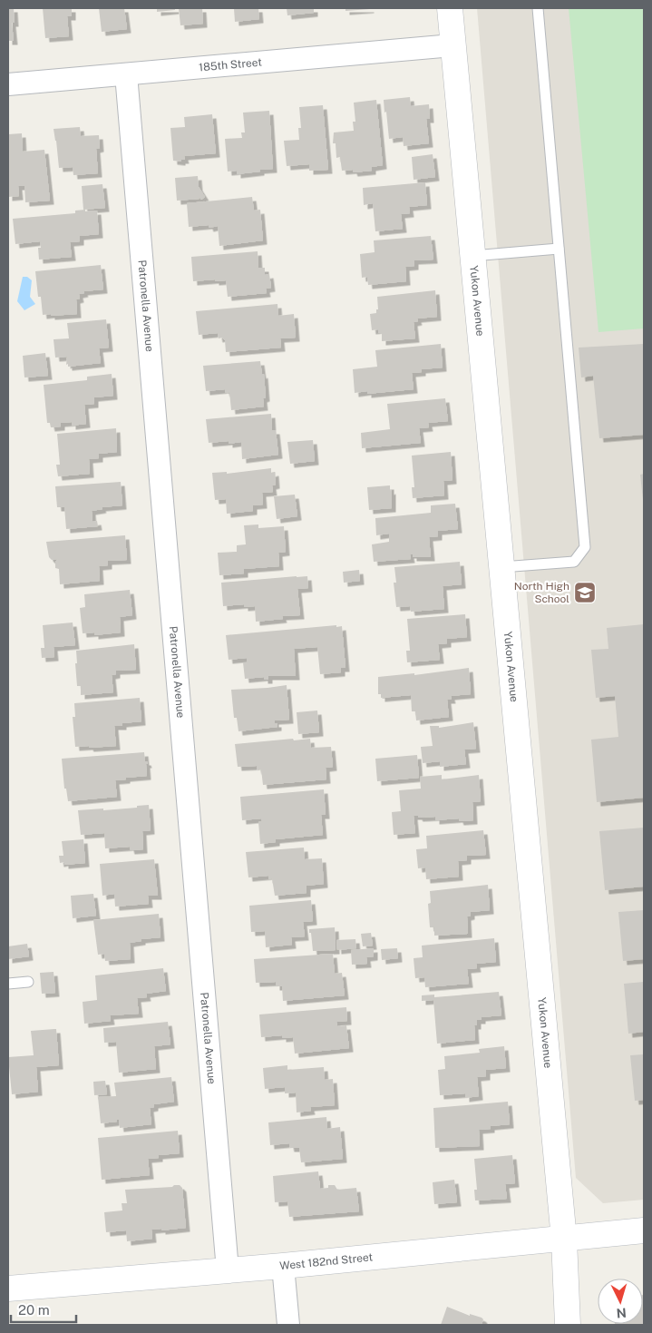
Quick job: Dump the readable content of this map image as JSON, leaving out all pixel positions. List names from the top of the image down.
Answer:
{
  "streets": {
    "street": [
      "185th Street",
      "Yukon Avenue",
      "Patronella Avenue",
      "West 182nd Street"
    ]
  },
  "crossings": [
    ["185th Street", "Yukon Avenue"],
    ["185th Street", "Patronella Avenue"],
    ["Yukon Avenue", "West 182nd Street"],
    ["Patronella Avenue", "West 182nd Street"]
  ],
  "places": {
    "school or university": ["North High School"]
  },
  "scale_bar": "20 m",
  "north": "bottom"
}
